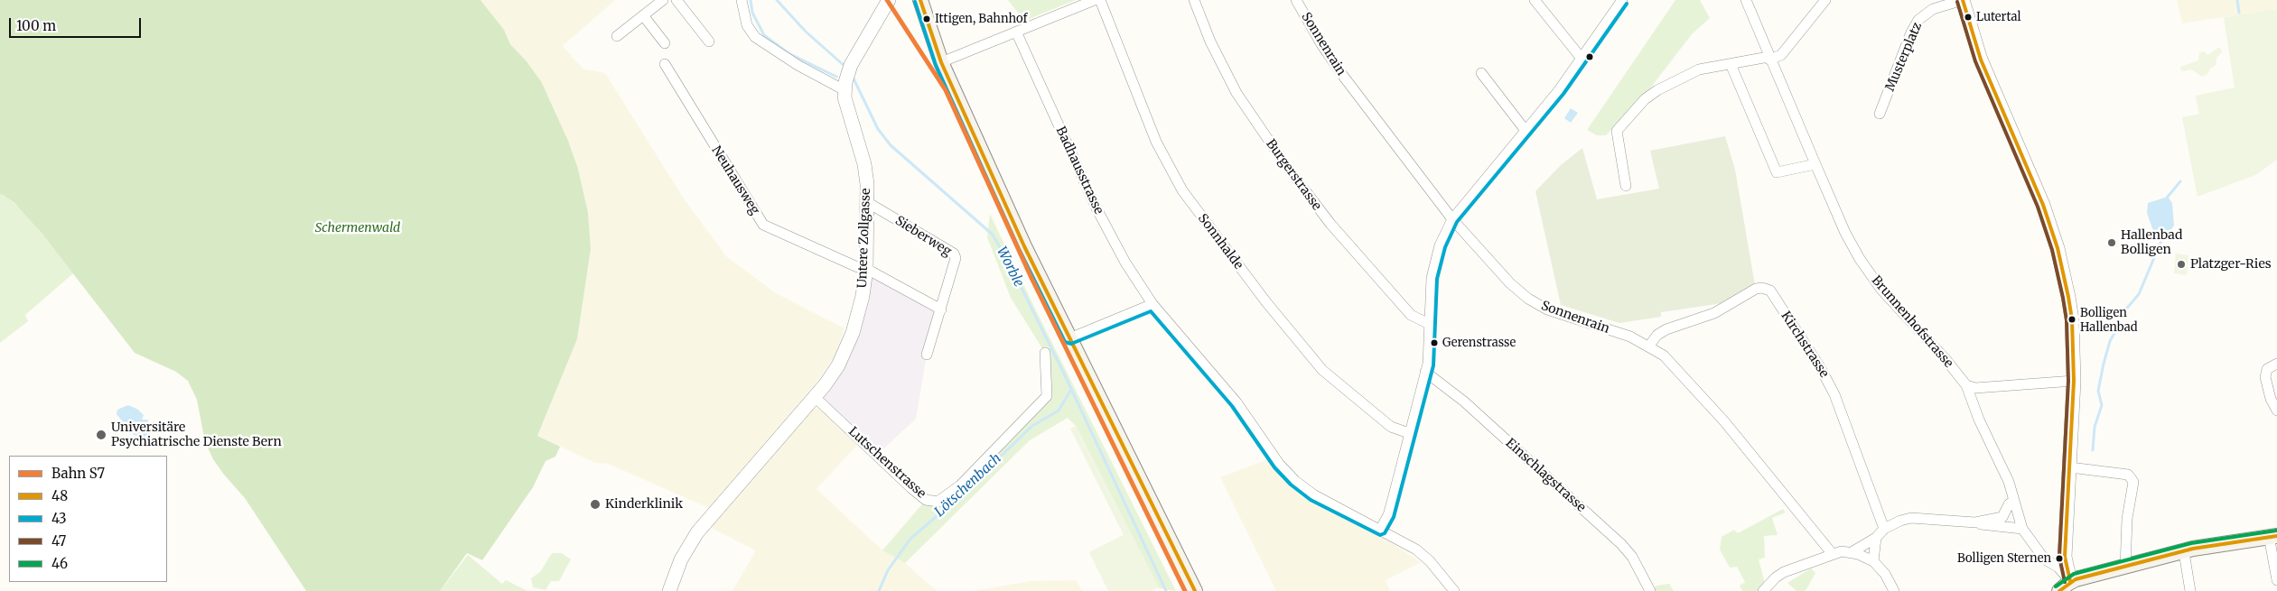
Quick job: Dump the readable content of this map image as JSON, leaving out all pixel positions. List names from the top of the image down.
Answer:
{
  "streets": {
    "street": [
      "Sonnenrain",
      "Musterplatz",
      "Badhausstrasse",
      "Burgerstrasse",
      "Neuhausweg",
      "Sieberweg",
      "Untere Zollgasse",
      "Sonnhalde",
      "Brunnenhofstrasse",
      "Kirchstrasse",
      "Lutschenstrasse",
      "Einschlagstrasse"
    ]
  },
  "crossings": [
    ["Sonnenrain", "Kirchstrasse"],
    ["Neuhausweg", "Untere Zollgasse"],
    ["Sieberweg", "Untere Zollgasse"],
    ["Untere Zollgasse", "Lutschenstrasse"]
  ],
  "water": ["Worble", "Lötschenbach"],
  "parks": ["Schermenwald"],
  "places": [
    "Lutertal",
    "Ittigen, Bahnhof",
    "Hallenbad Bolligen",
    "Platzger-Ries",
    "Bolligen Hallenbad",
    "Gerenstrasse",
    "Universitäre Psychiatrische Dienste Bern",
    "Kinderklinik",
    "Bolligen Sternen"
  ],
  "lines": [
    "rail line S7",
    "transit line 48",
    "transit line 43",
    "transit line 47",
    "transit line 46"
  ],
  "legend": [
    "Bahn S7",
    "48",
    "43",
    "47",
    "46"
  ],
  "scale_bar": "100 m"
}
